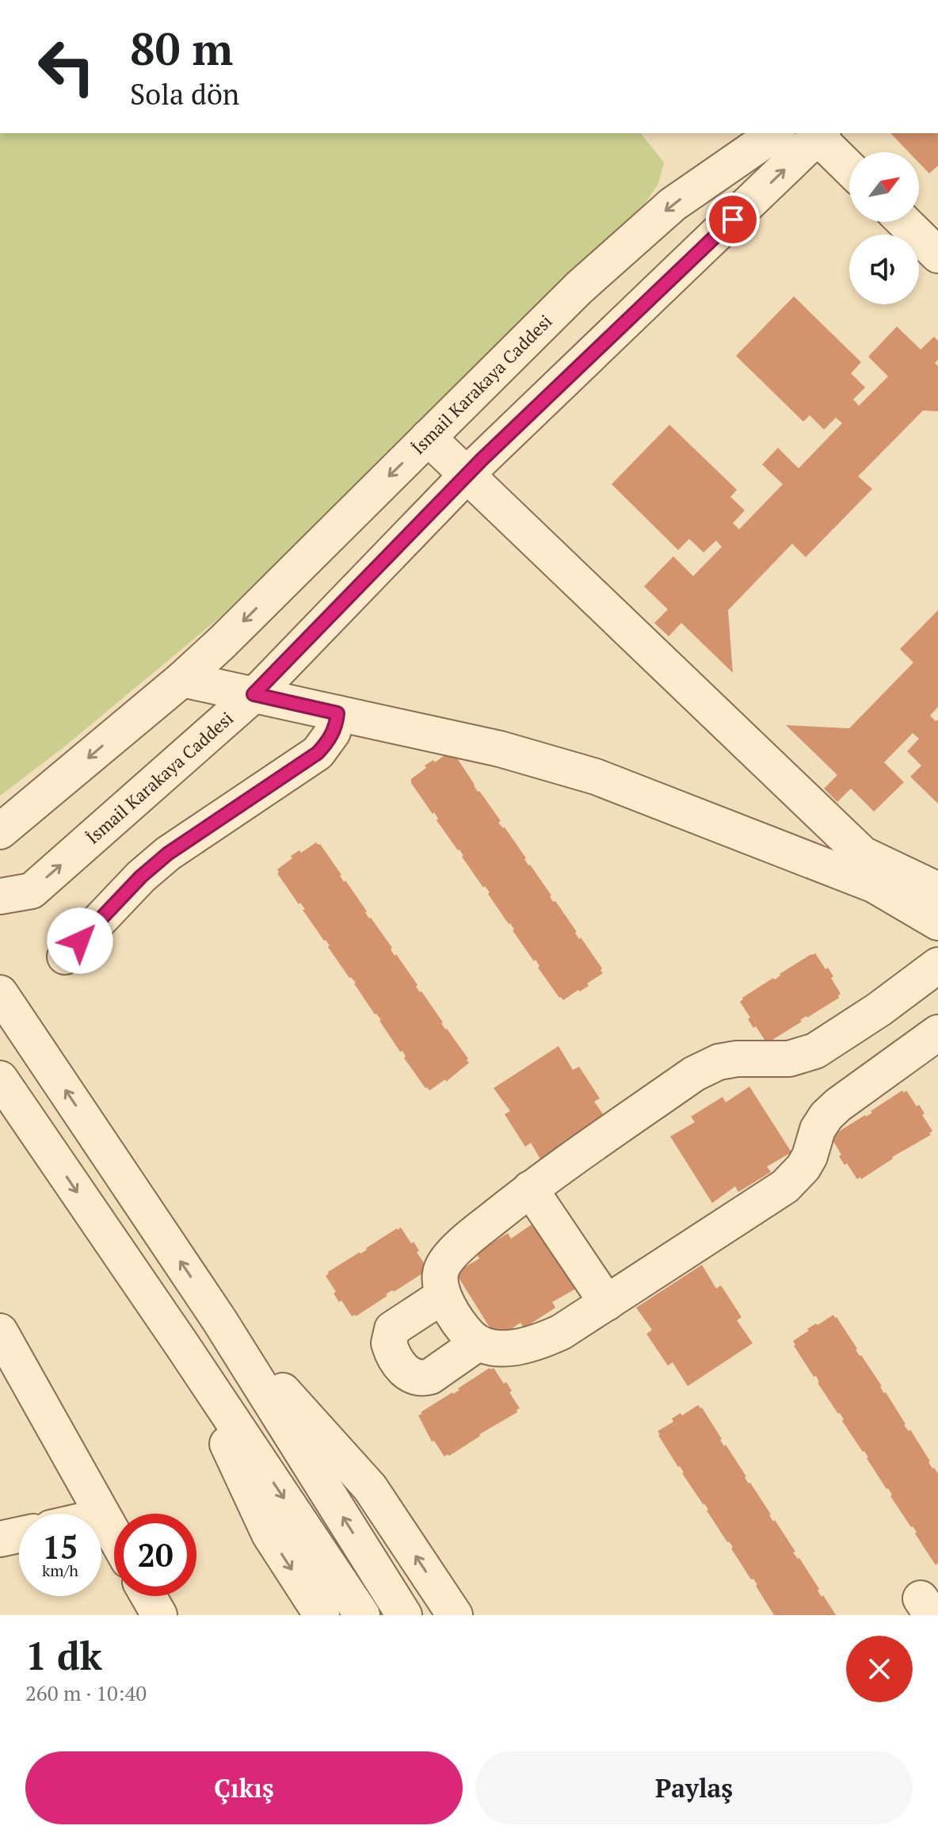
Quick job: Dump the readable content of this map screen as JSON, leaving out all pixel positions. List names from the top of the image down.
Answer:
{
  "streets": {
    "street": ["İsmail Karakaya Caddesi"]
  },
  "north": "top right",
  "page": {
    "turn": ["80 m", "Sola dön"],
    "speed": "15 km/h",
    "limit": "20",
    "heading": ["1 dk", "260 m · 10:40"],
    "buttons": ["Çıkış", "Paylaş"]
  }
}
